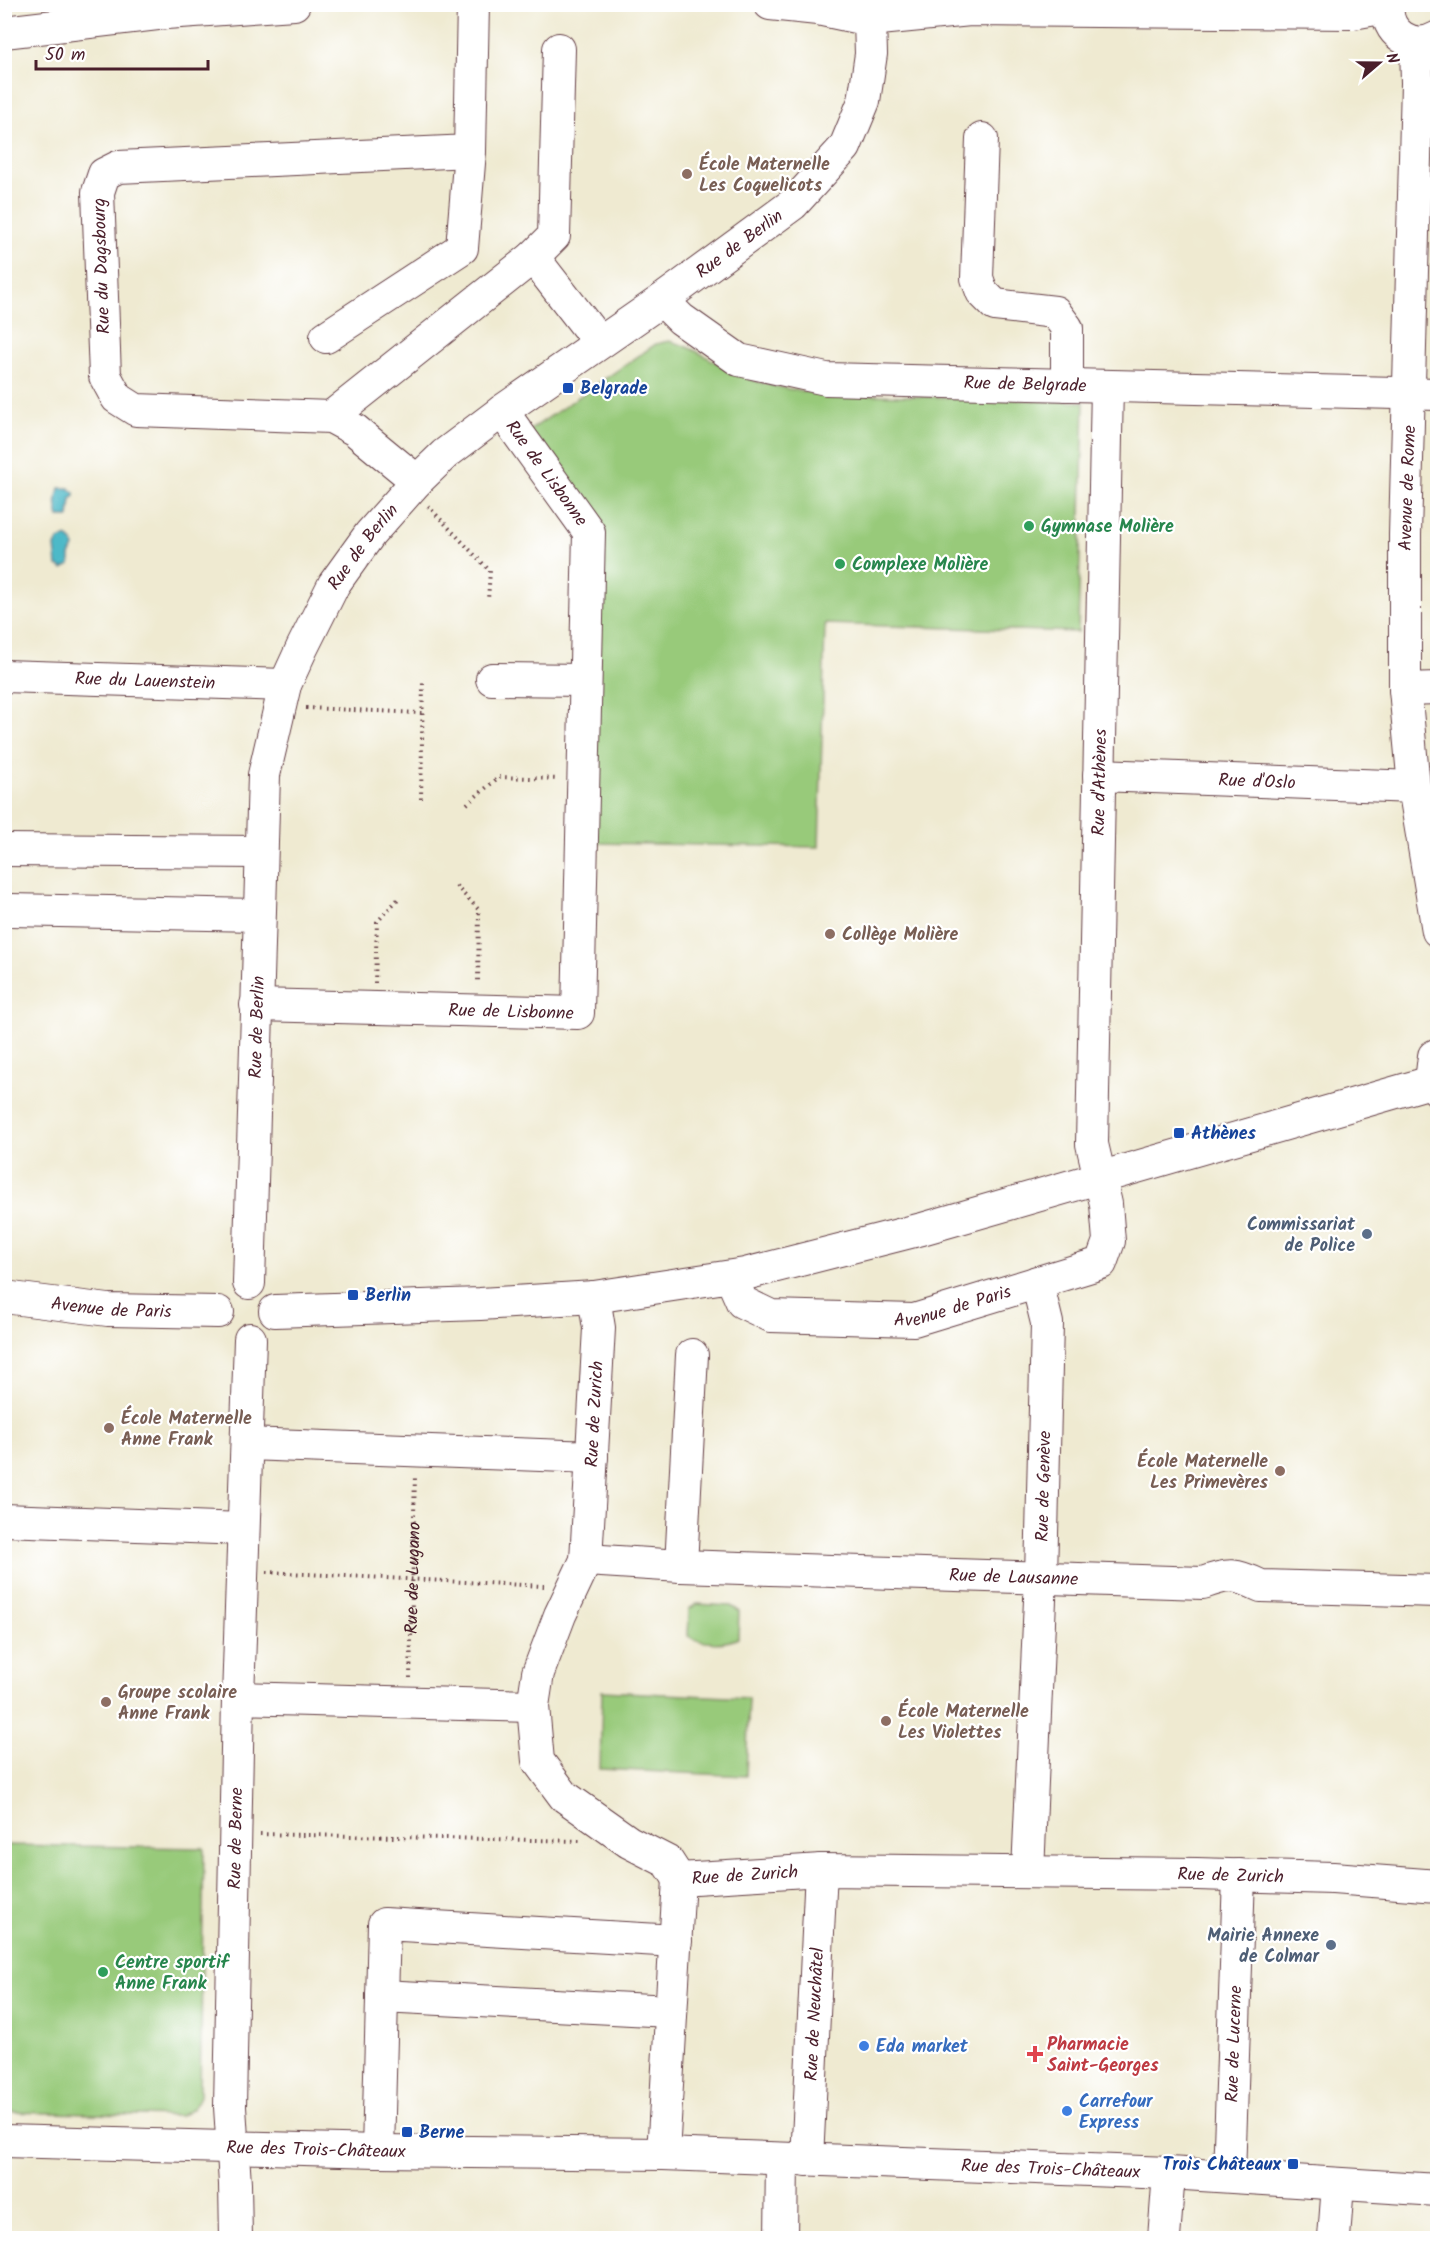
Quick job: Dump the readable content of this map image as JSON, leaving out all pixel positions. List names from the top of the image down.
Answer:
{
  "streets": {
    "street": [
      "Rue de Berlin",
      "Rue du Dagsbourg",
      "Rue de Belgrade",
      "Rue de Lisbonne",
      "Avenue de Rome",
      "Rue du Lauenstein",
      "Rue d'Oslo",
      "Rue d'Athènes",
      "Avenue de Paris",
      "Rue de Zurich",
      "Rue de Genève",
      "Rue de Lausanne",
      "Rue de Berne",
      "Rue de Neuchâtel",
      "Rue de Lucerne",
      "Rue des Trois-Châteaux"
    ],
    "path": ["Rue de Lugano"]
  },
  "crossings": [
    ["Rue de Berlin", "Rue du Dagsbourg"],
    ["Rue de Berlin", "Rue de Belgrade"],
    ["Rue de Berlin", "Rue de Lisbonne"],
    ["Rue de Berlin", "Rue du Lauenstein"],
    ["Rue de Berlin", "Avenue de Paris"],
    ["Rue de Berlin", "Rue de Berne"],
    ["Rue de Belgrade", "Avenue de Rome"],
    ["Rue de Belgrade", "Rue d'Athènes"],
    ["Avenue de Rome", "Rue d'Oslo"],
    ["Rue d'Oslo", "Rue d'Athènes"],
    ["Rue d'Athènes", "Avenue de Paris"],
    ["Avenue de Paris", "Rue de Genève"],
    ["Avenue de Paris", "Rue de Berne"],
    ["Rue de Zurich", "Rue de Genève"],
    ["Rue de Zurich", "Rue de Lausanne"],
    ["Rue de Zurich", "Rue de Neuchâtel"],
    ["Rue de Zurich", "Rue de Lucerne"],
    ["Rue de Genève", "Rue de Lausanne"],
    ["Rue de Berne", "Rue des Trois-Châteaux"],
    ["Rue de Neuchâtel", "Rue des Trois-Châteaux"],
    ["Rue de Lucerne", "Rue des Trois-Châteaux"]
  ],
  "places": {
    "other": [
      "École Maternelle Les Coquelicots",
      "Gymnase Molière",
      "Complexe Molière",
      "Collège Molière",
      "Commissariat de Police",
      "École Maternelle Anne Frank",
      "École Maternelle Les Primevères",
      "Groupe scolaire Anne Frank",
      "École Maternelle Les Violettes",
      "Mairie Annexe de Colmar",
      "Centre sportif Anne Frank",
      "Eda market",
      "Carrefour Express"
    ],
    "transit": [
      "Belgrade",
      "Athènes",
      "Berlin",
      "Berne",
      "Trois Châteaux"
    ],
    "health": ["Pharmacie Saint-Georges"]
  },
  "scale_bar": "50 m",
  "north": "right"
}
